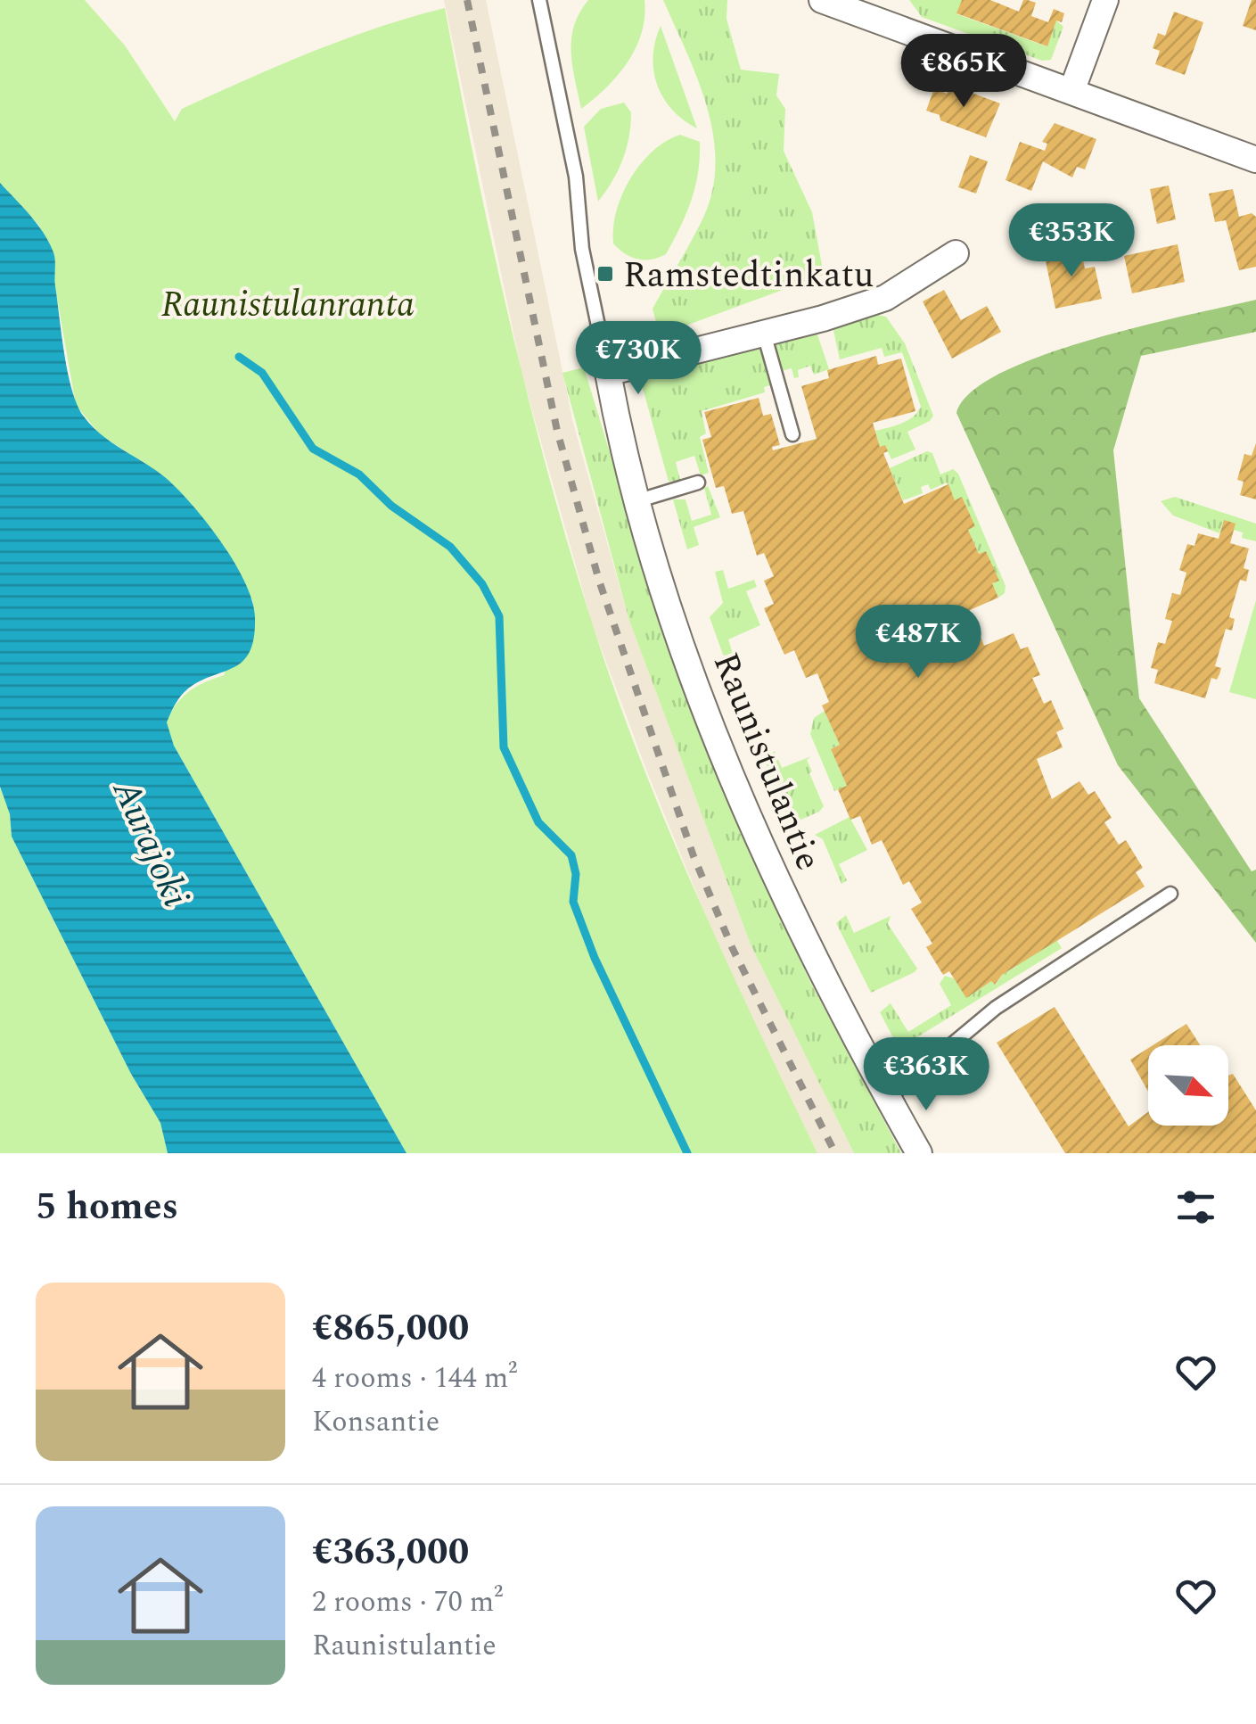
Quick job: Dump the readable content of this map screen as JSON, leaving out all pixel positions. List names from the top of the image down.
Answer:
{
  "streets": {
    "street": ["Raunistulantie"]
  },
  "water": ["Aurajoki"],
  "parks": ["Raunistulanranta"],
  "places": {
    "transit": ["Ramstedtinkatu"]
  },
  "north": "bottom right",
  "page": {
    "price": [
      "€865K",
      "€353K",
      "€730K",
      "€487K",
      "€363K"
    ],
    "heading": "5 homes",
    "list": [
      {
        "name": "€865,000",
        "note": "4 rooms · 144 m² · Konsantie"
      },
      {
        "name": "€363,000",
        "note": "2 rooms · 70 m² · Raunistulantie"
      }
    ]
  }
}
